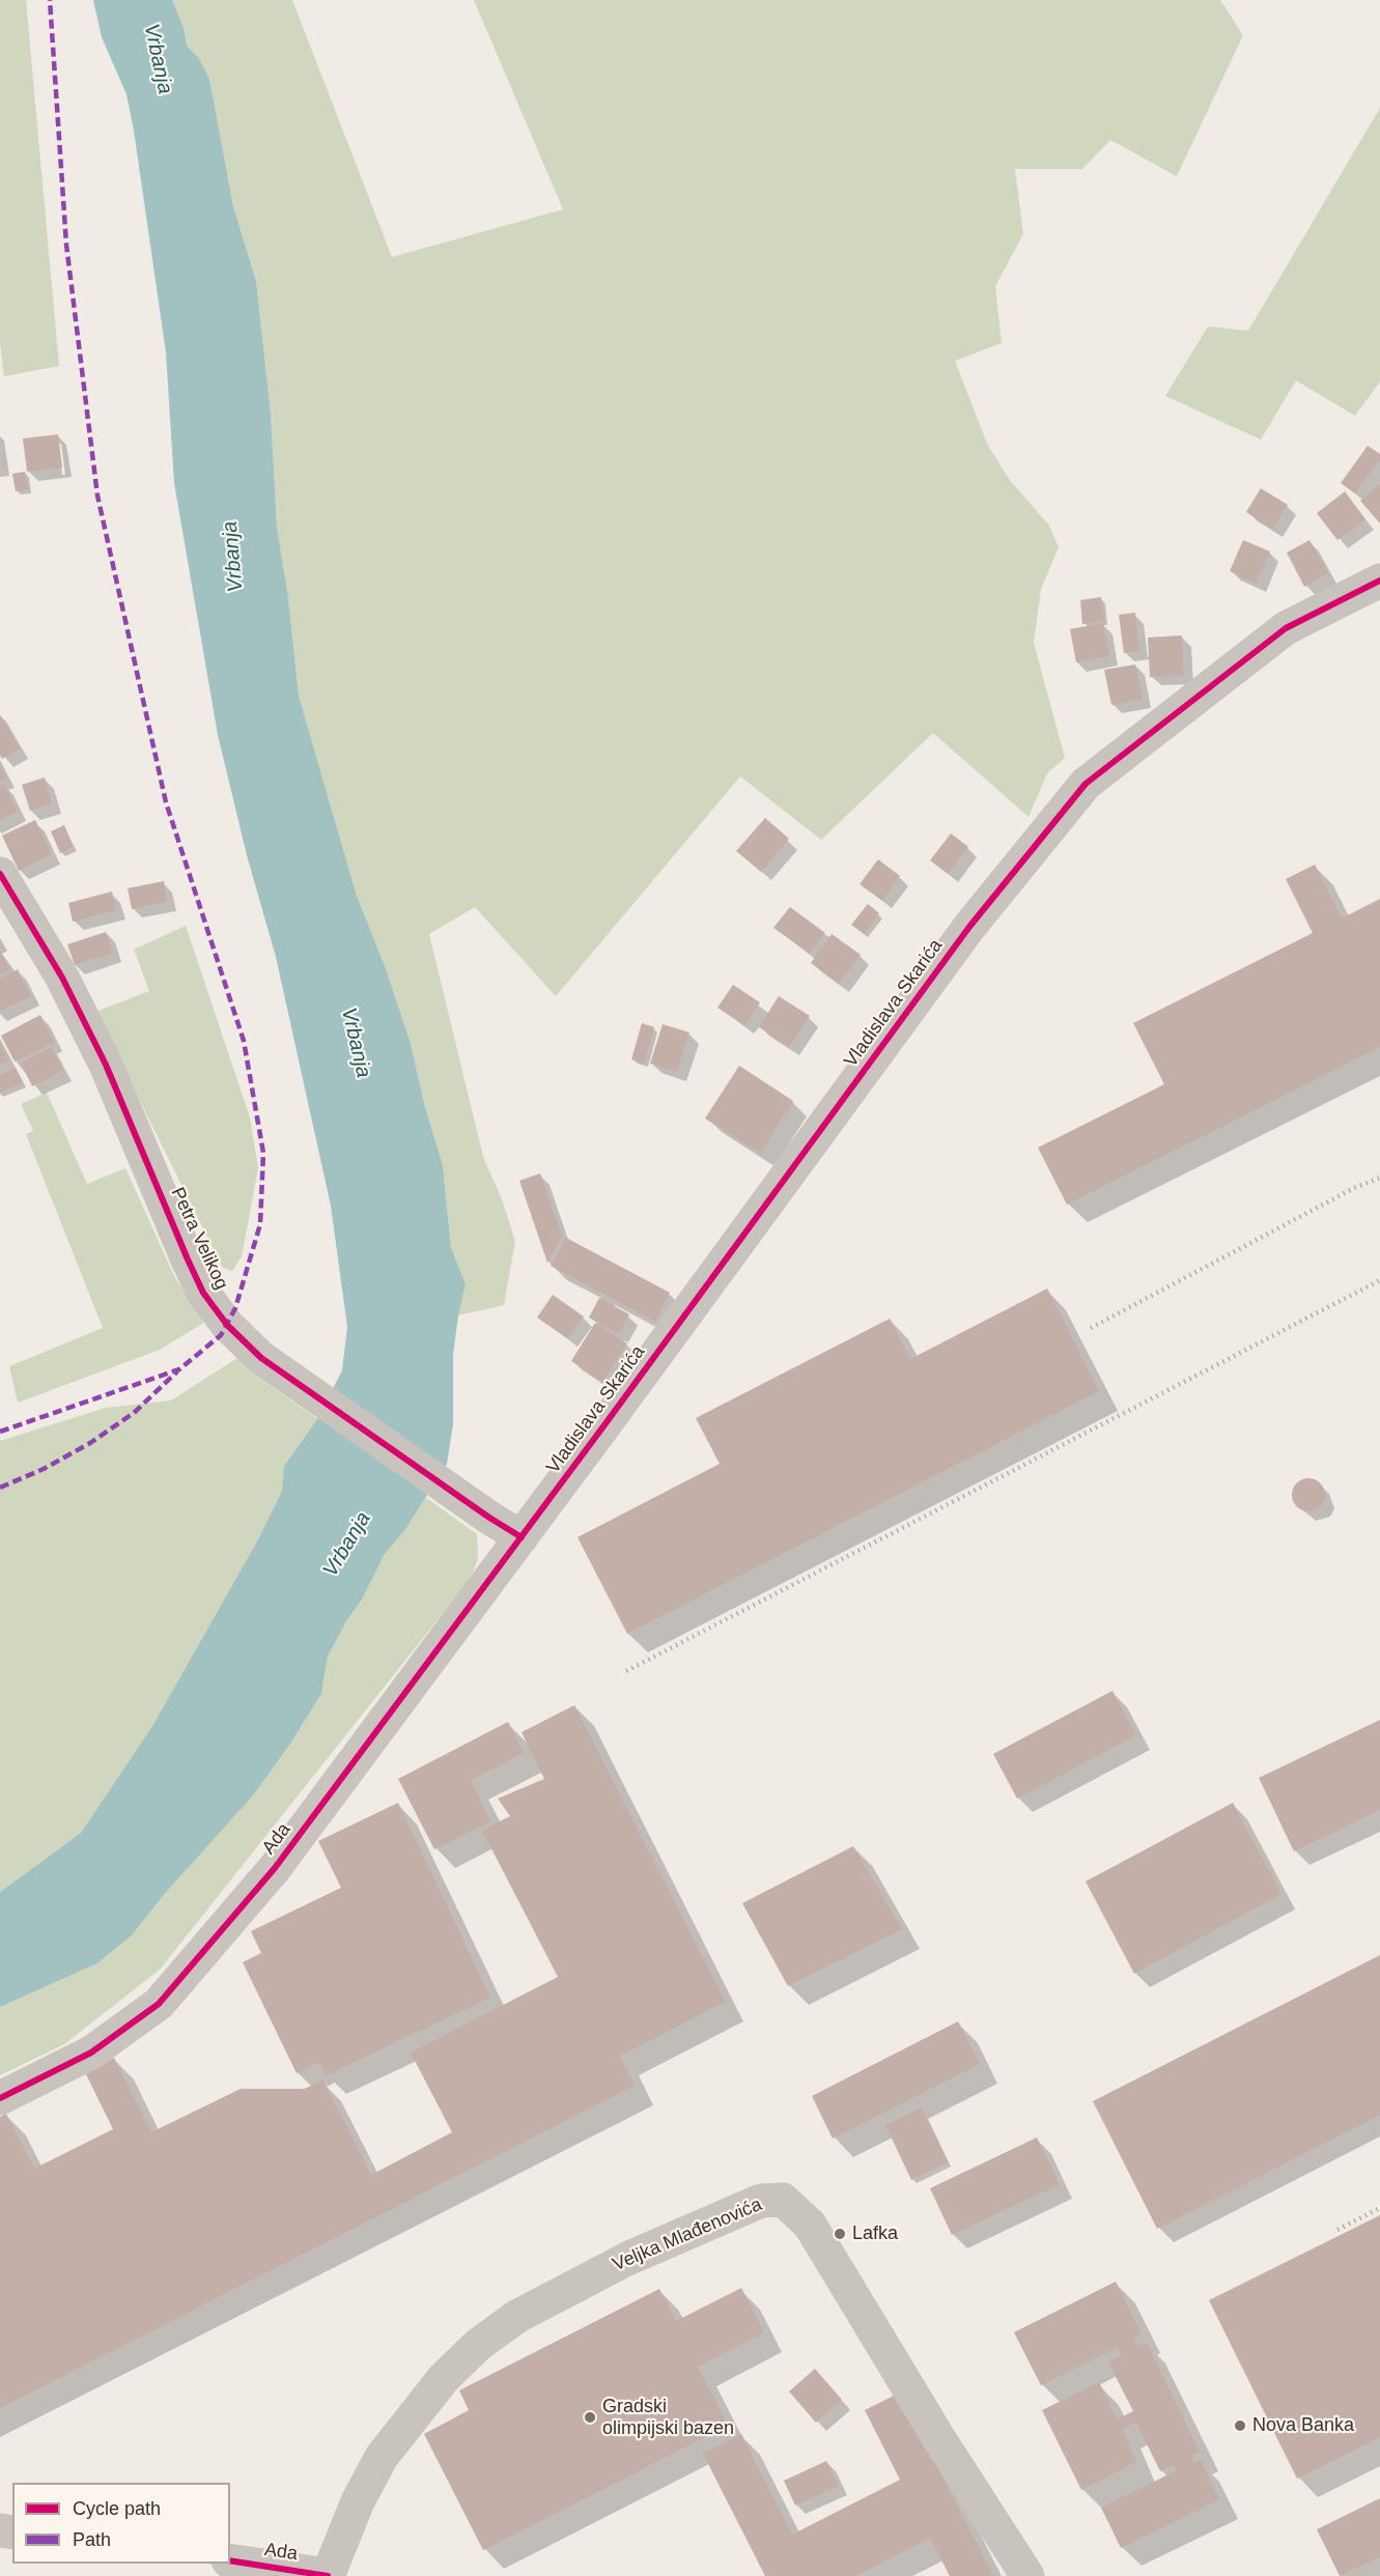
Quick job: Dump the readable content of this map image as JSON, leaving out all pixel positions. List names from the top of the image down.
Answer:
{
  "streets": {
    "street": [
      "Vladislava Skarića",
      "Petra Velikog",
      "Ada",
      "Veljka Mlađenovića"
    ]
  },
  "crossings": [
    ["Vladislava Skarića", "Petra Velikog"],
    ["Vladislava Skarića", "Ada"],
    ["Petra Velikog", "Ada"],
    ["Ada", "Veljka Mlađenovića"]
  ],
  "water": ["Vrbanja"],
  "places": ["Lafka", "Gradski olimpijski bazen", "Nova Banka"],
  "legend": ["Cycle path", "Path"]
}
